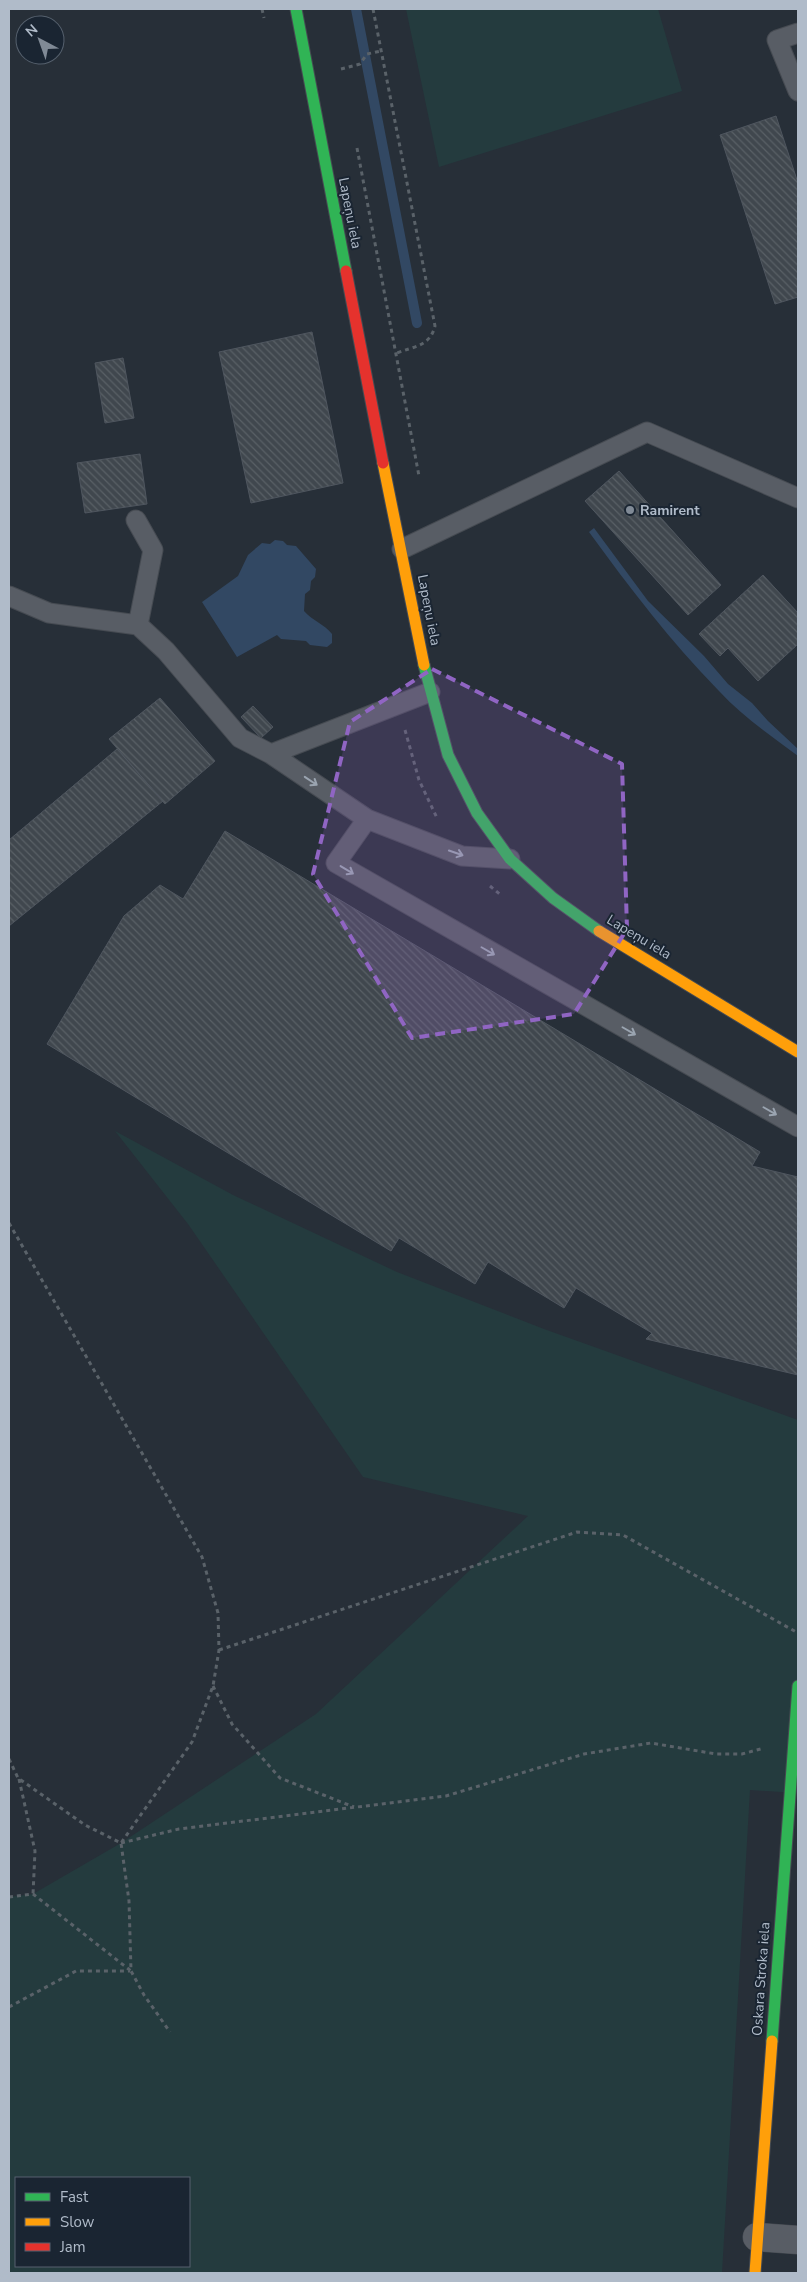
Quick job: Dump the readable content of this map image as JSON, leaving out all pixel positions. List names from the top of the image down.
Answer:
{
  "streets": {
    "street": ["Lapeņu iela", "Oskara Stroka iela"]
  },
  "places": ["Ramirent"],
  "legend": ["Fast", "Slow", "Jam"],
  "north": "top left"
}
